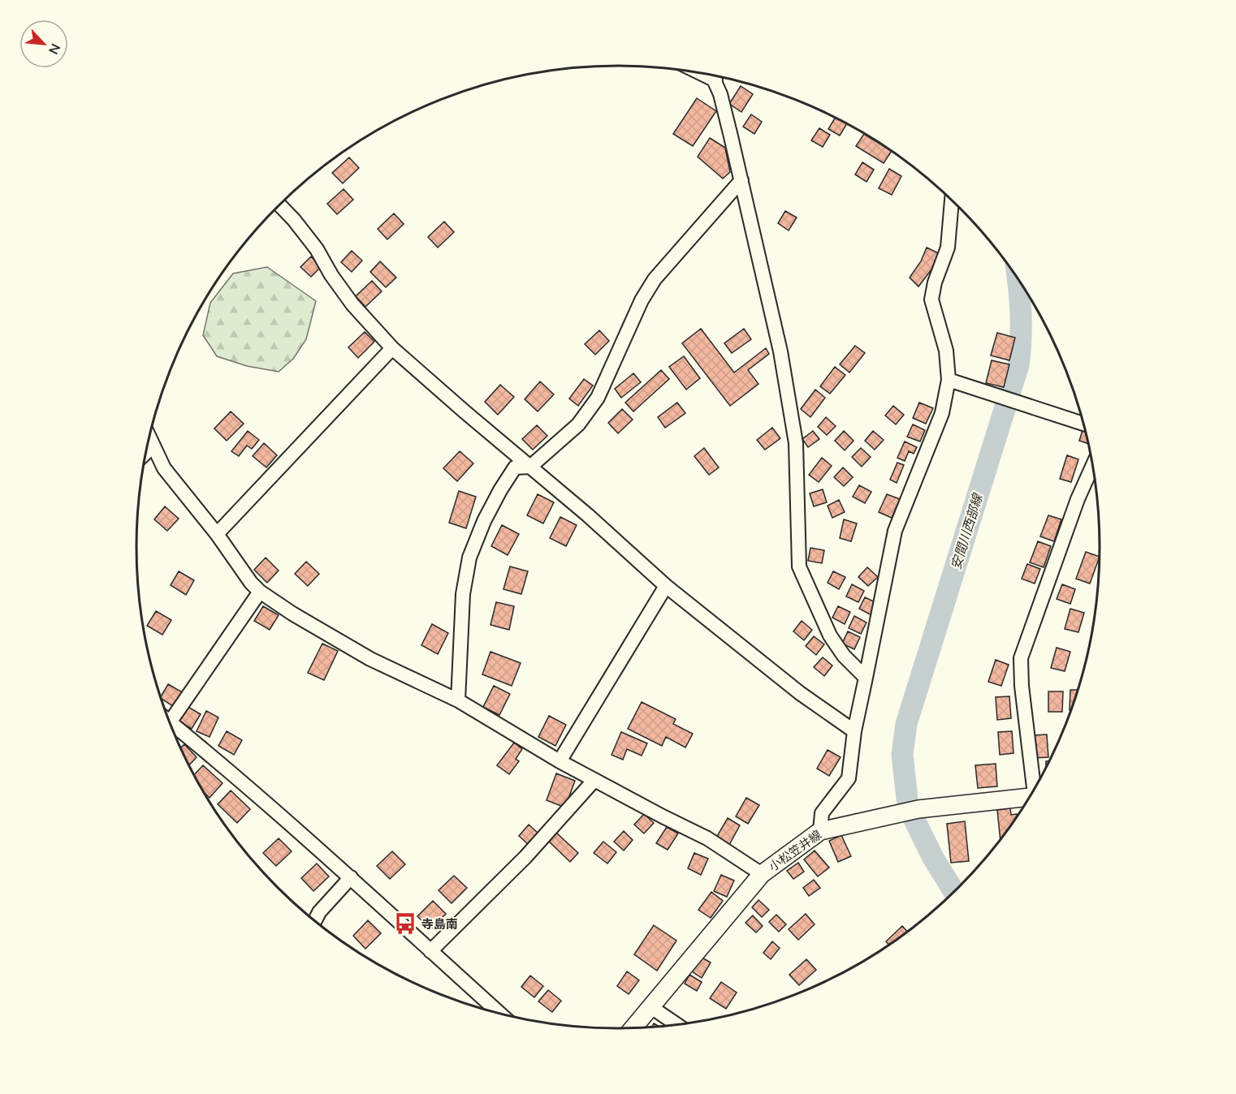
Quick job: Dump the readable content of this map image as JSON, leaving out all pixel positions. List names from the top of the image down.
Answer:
{
  "streets": {
    "main road": ["小松笠井線"]
  },
  "water": ["安間川西部線"],
  "places": {
    "bus stop": ["寺島南"]
  },
  "north": "bottom right"
}
